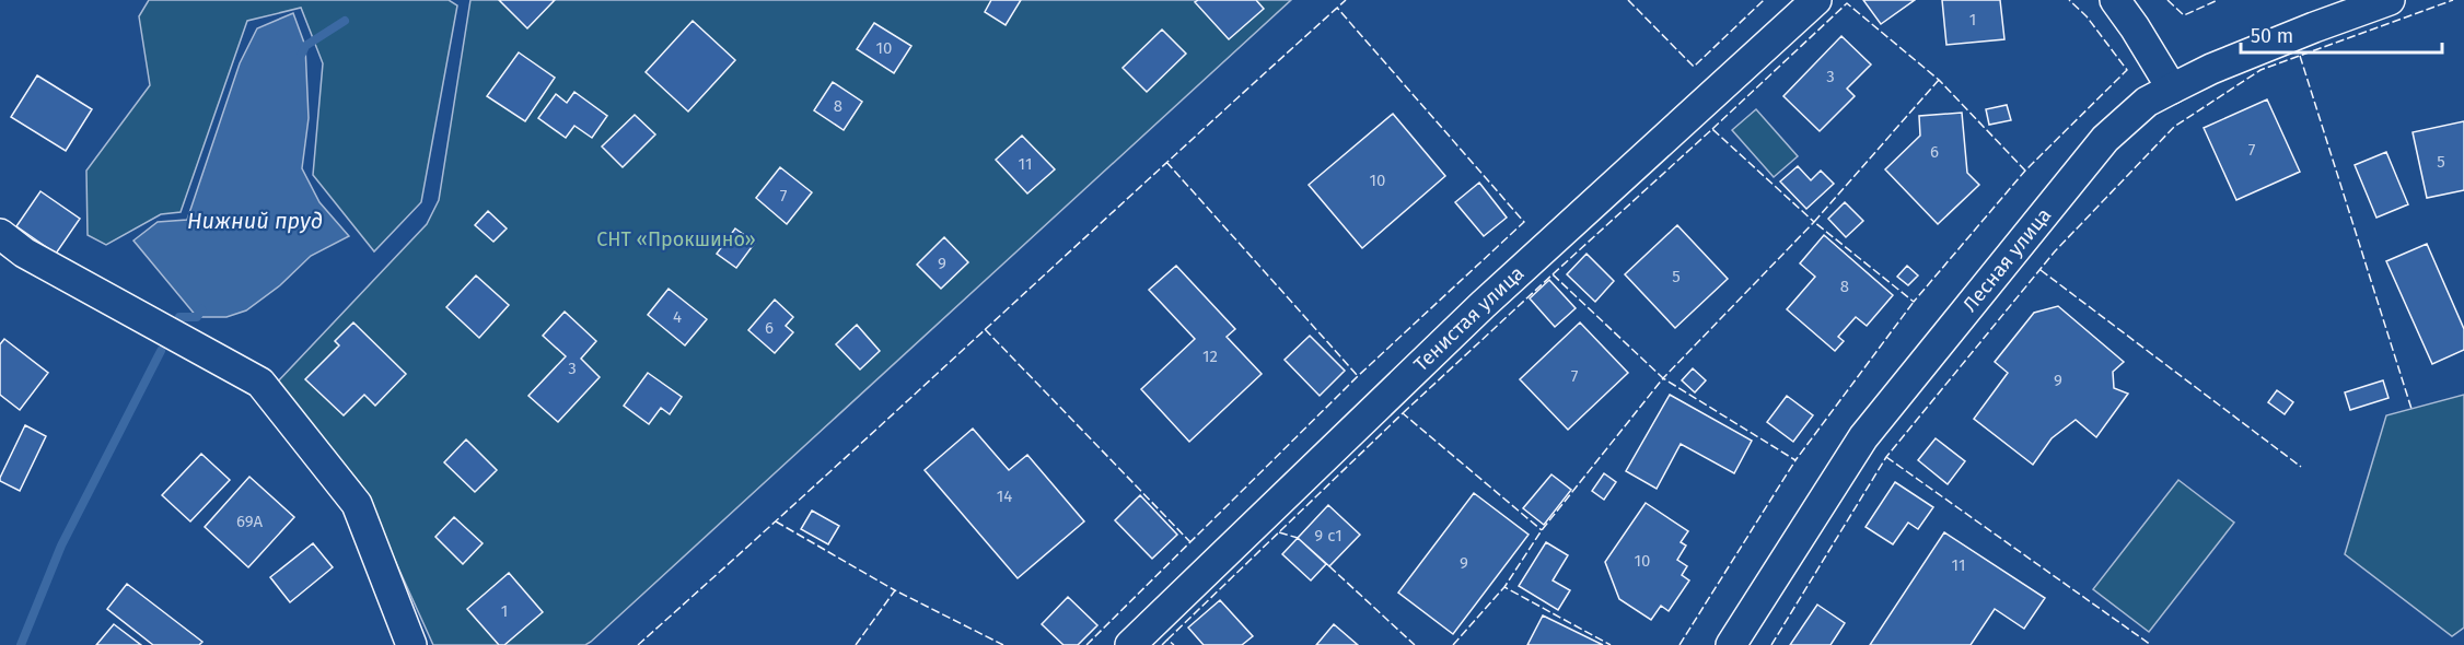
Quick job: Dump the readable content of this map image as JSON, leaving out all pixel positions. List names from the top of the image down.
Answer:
{
  "streets": {
    "street": ["Лесная улица", "Тенистая улица"]
  },
  "water": ["Нижний пруд"],
  "parks": ["СНТ «Прокшино»"],
  "house_numbers": [
    "1",
    "10",
    "3",
    "8",
    "7",
    "6",
    "5",
    "11",
    "10",
    "7",
    "9",
    "5",
    "8",
    "4",
    "6",
    "12",
    "3",
    "7",
    "9",
    "14",
    "69А",
    "9 с1",
    "10",
    "9",
    "11",
    "1"
  ],
  "scale_bar": "50 m"
}
